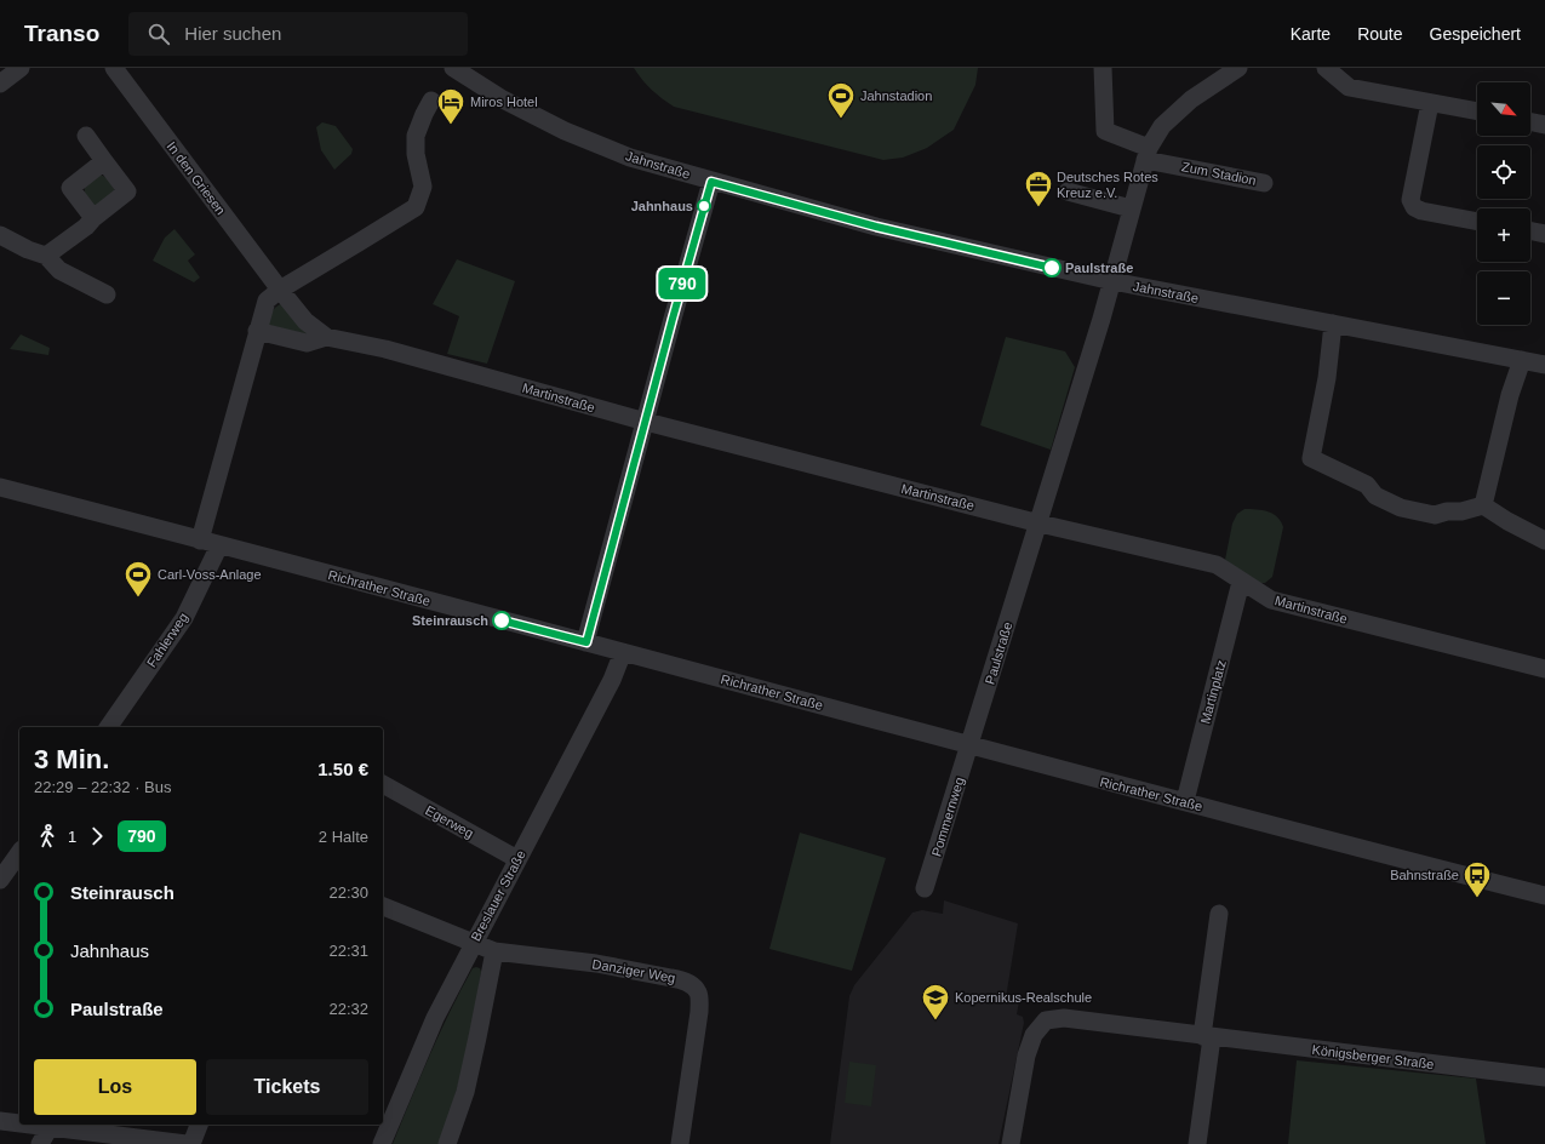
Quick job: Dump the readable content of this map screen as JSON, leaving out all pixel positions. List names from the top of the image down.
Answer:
{
  "streets": {
    "street": [
      "Jahnstraße",
      "Zum Stadion",
      "In den Griesen",
      "Martinstraße",
      "Richrather Straße",
      "Fahlerweg",
      "Paulstraße",
      "Martinplatz",
      "Pommernweg",
      "Egerweg",
      "Breslauer Straße",
      "Danziger Weg",
      "Königsberger Straße"
    ]
  },
  "crossings": [
    ["Jahnstraße", "Paulstraße"],
    ["In den Griesen", "Martinstraße"],
    ["Martinstraße", "Paulstraße"],
    ["Martinstraße", "Martinplatz"],
    ["Richrather Straße", "Fahlerweg"],
    ["Richrather Straße", "Paulstraße"],
    ["Richrather Straße", "Martinplatz"],
    ["Richrather Straße", "Pommernweg"],
    ["Richrather Straße", "Breslauer Straße"],
    ["Paulstraße", "Pommernweg"],
    ["Egerweg", "Breslauer Straße"],
    ["Breslauer Straße", "Danziger Weg"]
  ],
  "places": {
    "sports": ["Jahnstadion", "Carl-Voss-Anlage"],
    "hotel": ["Miros Hotel"],
    "other": ["Jahnhaus", "Paulstraße", "Steinrausch"],
    "office": ["Deutsches Rotes Kreuz e.V."],
    "bus stop": ["Bahnstraße"],
    "school or university": ["Kopernikus-Realschule"]
  },
  "lines": ["bus line 790"],
  "north": "bottom right",
  "page": {
    "header": "Transo",
    "search": "Hier suchen",
    "nav": ["Karte", "Route", "Gespeichert"],
    "on_map": "790",
    "map_buttons": ["+", "−"],
    "heading": ["3 Min.", "22:29 – 22:32 · Bus", "1.50 €"],
    "legs": ["1", "790", "2 Halte"],
    "list": [
      {
        "name": "Steinrausch",
        "value": "22:30"
      },
      {
        "name": "Jahnhaus",
        "value": "22:31"
      },
      {
        "name": "Paulstraße",
        "value": "22:32"
      }
    ],
    "buttons": ["Los", "Tickets"]
  }
}
